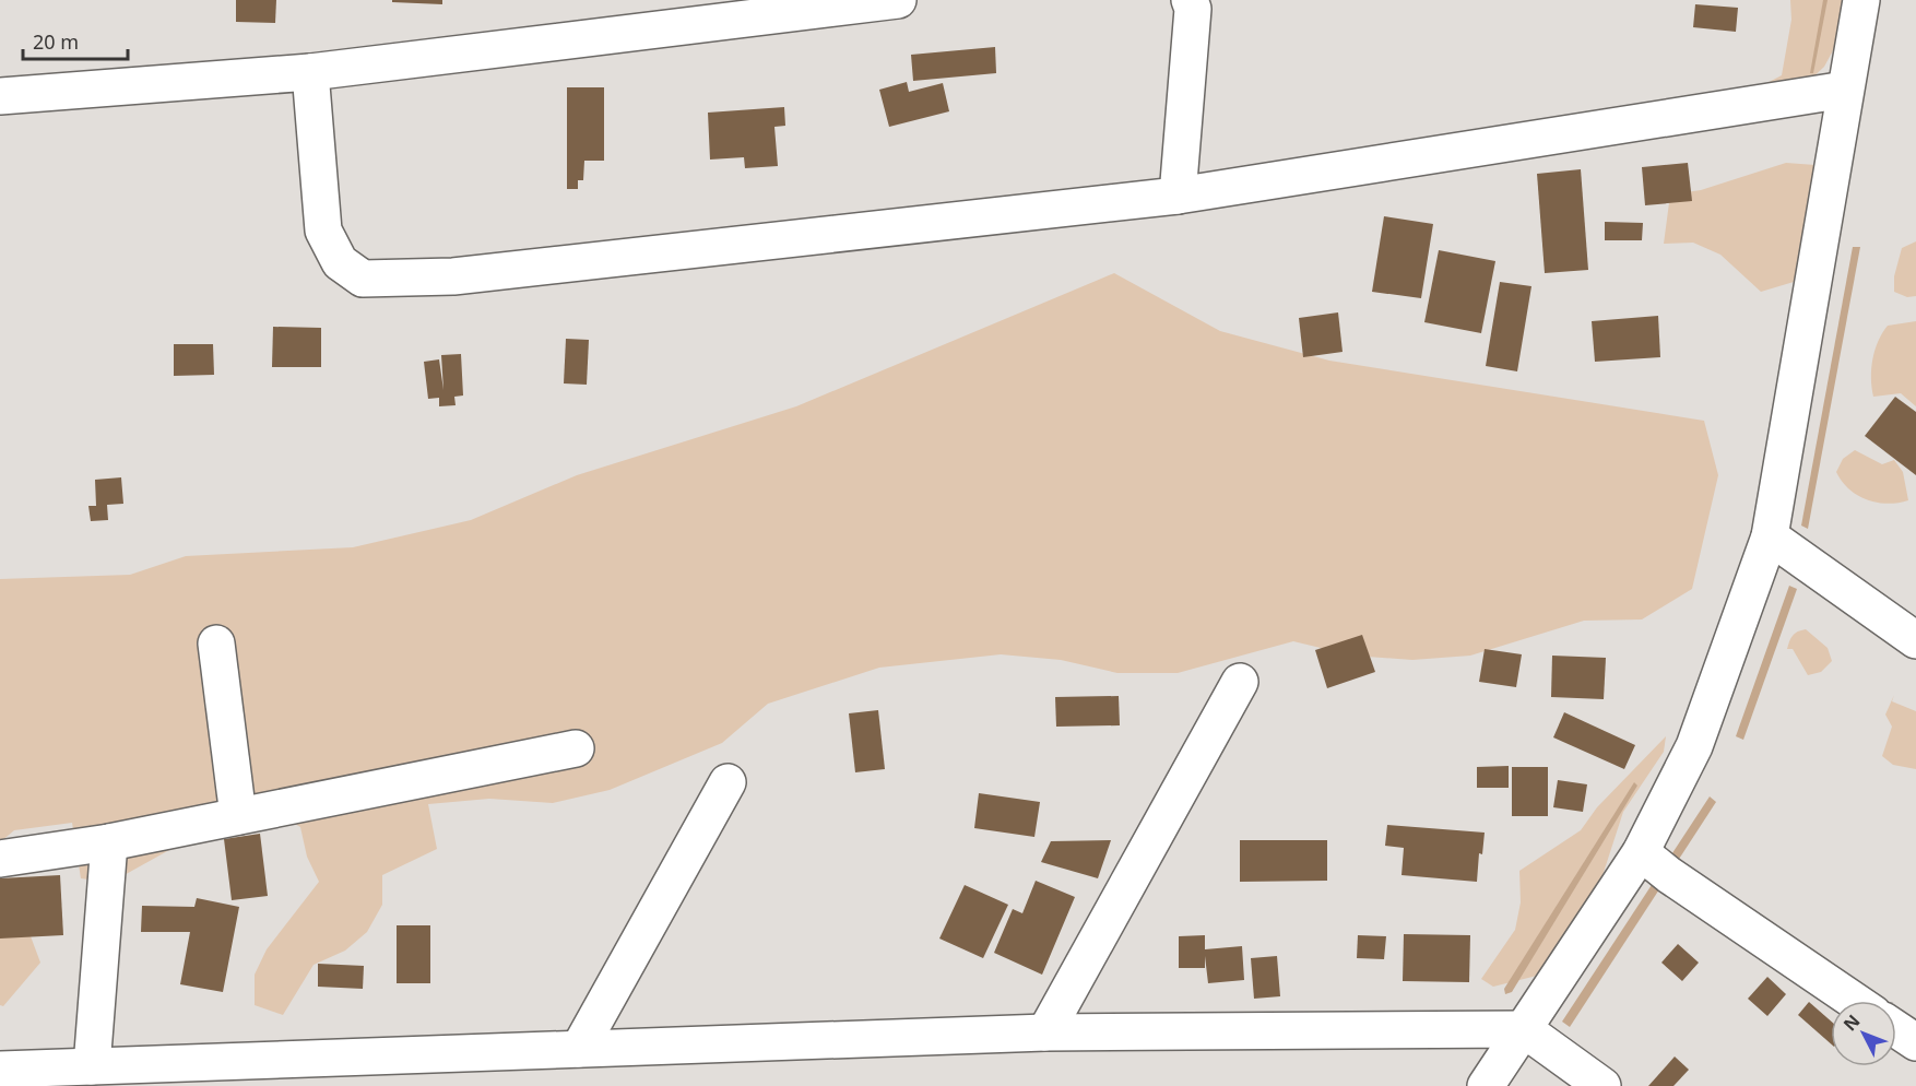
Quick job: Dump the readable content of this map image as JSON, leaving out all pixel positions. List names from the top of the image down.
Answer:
{
  "scale_bar": "20 m",
  "north": "top left"
}
